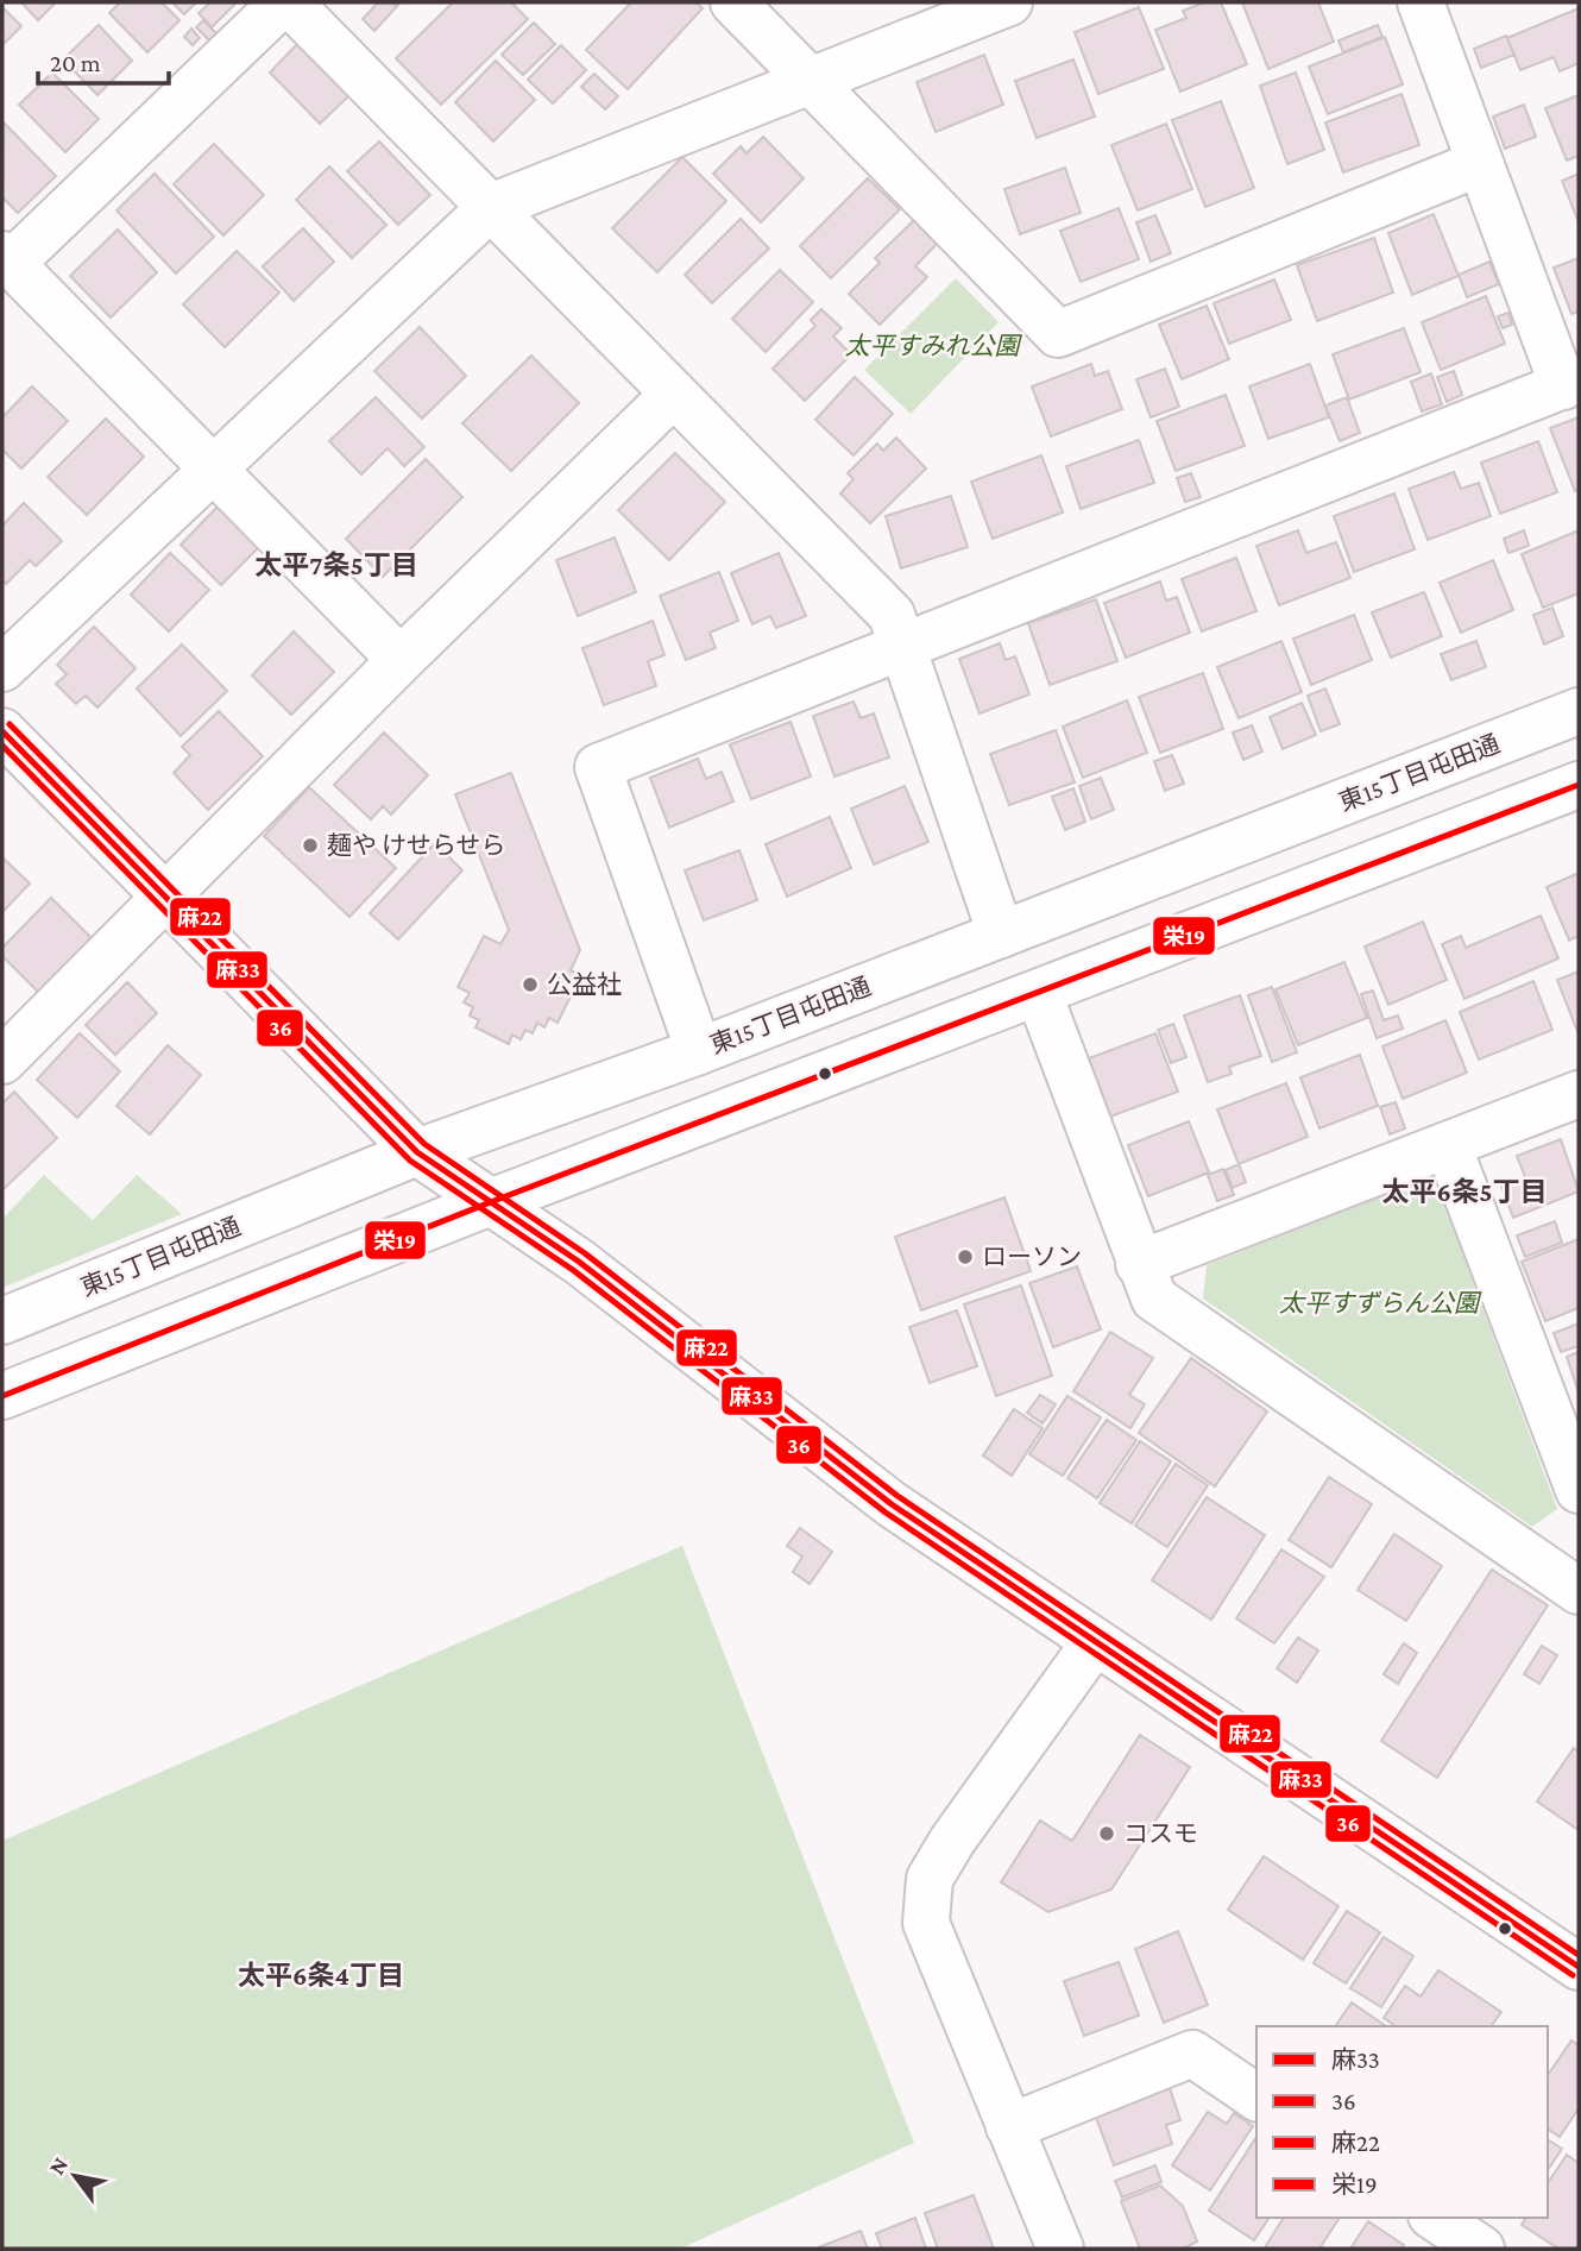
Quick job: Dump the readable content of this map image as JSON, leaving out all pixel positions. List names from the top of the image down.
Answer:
{
  "streets": {
    "street": ["東15丁目屯田通"]
  },
  "districts": ["太平7条5丁目", "太平6条5丁目", "太平6条4丁目"],
  "parks": ["太平すみれ公園", "太平すずらん公園"],
  "places": [
    "麺や けせらせら",
    "公益社",
    "ローソン",
    "コスモ"
  ],
  "lines": [
    "transit line 麻22",
    "transit line 麻33",
    "transit line 36",
    "transit line 栄19"
  ],
  "legend": [
    "麻33",
    "36",
    "麻22",
    "栄19"
  ],
  "scale_bar": "20 m",
  "north": "top left"
}
